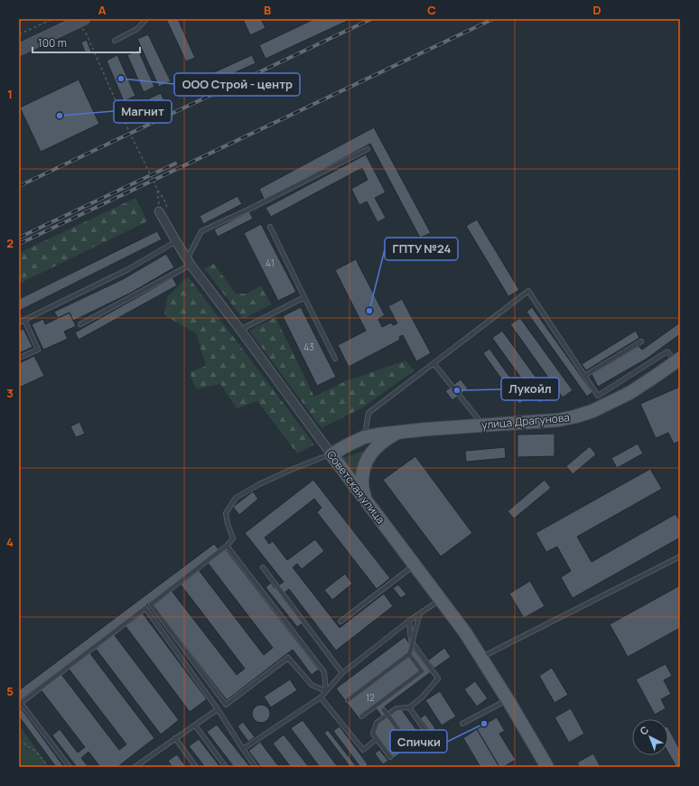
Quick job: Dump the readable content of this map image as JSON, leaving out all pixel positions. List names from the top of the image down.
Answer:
{
  "streets": {
    "main road": ["улица Драгунова", "Советская улица"]
  },
  "crossings": [
    ["улица Драгунова", "Советская улица"]
  ],
  "places": [
    "ООО Строй - центр",
    "Магнит",
    "ГПТУ №24",
    "Лукойл",
    "Спички"
  ],
  "house_numbers": ["41", "43", "12"],
  "scale_bar": "100 m",
  "north": "top left",
  "grid": {
    "columns": [
      "A",
      "B",
      "C",
      "D"
    ],
    "rows": [
      "1",
      "2",
      "3",
      "4",
      "5"
    ]
  }
}
